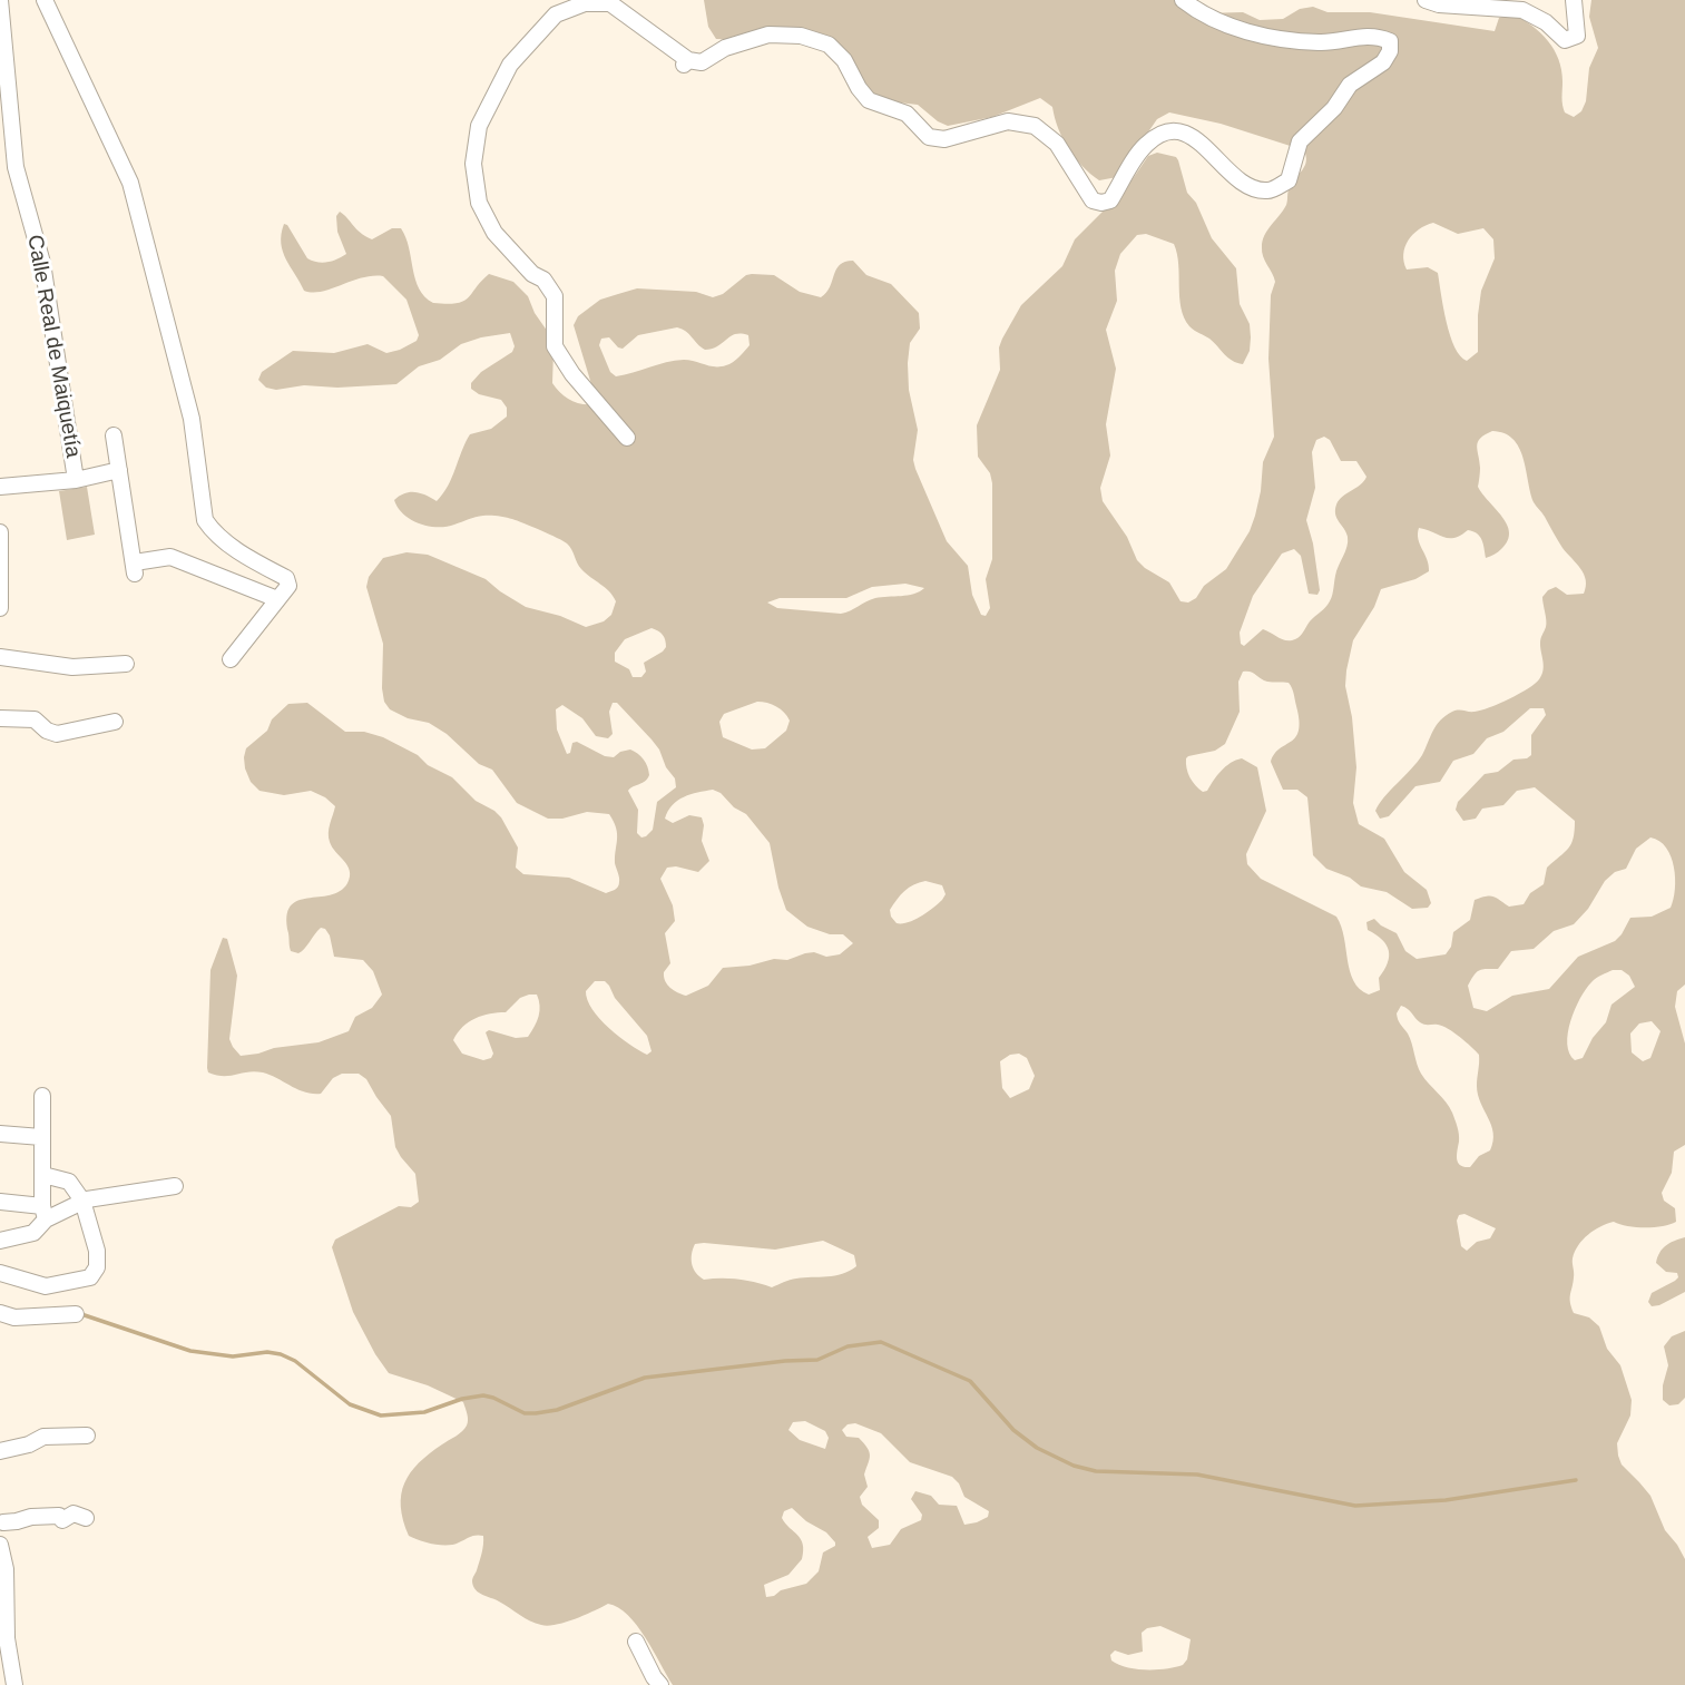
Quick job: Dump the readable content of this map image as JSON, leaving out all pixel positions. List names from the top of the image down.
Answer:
{
  "streets": {
    "street": ["Calle Real de Maiquetía"]
  }
}
